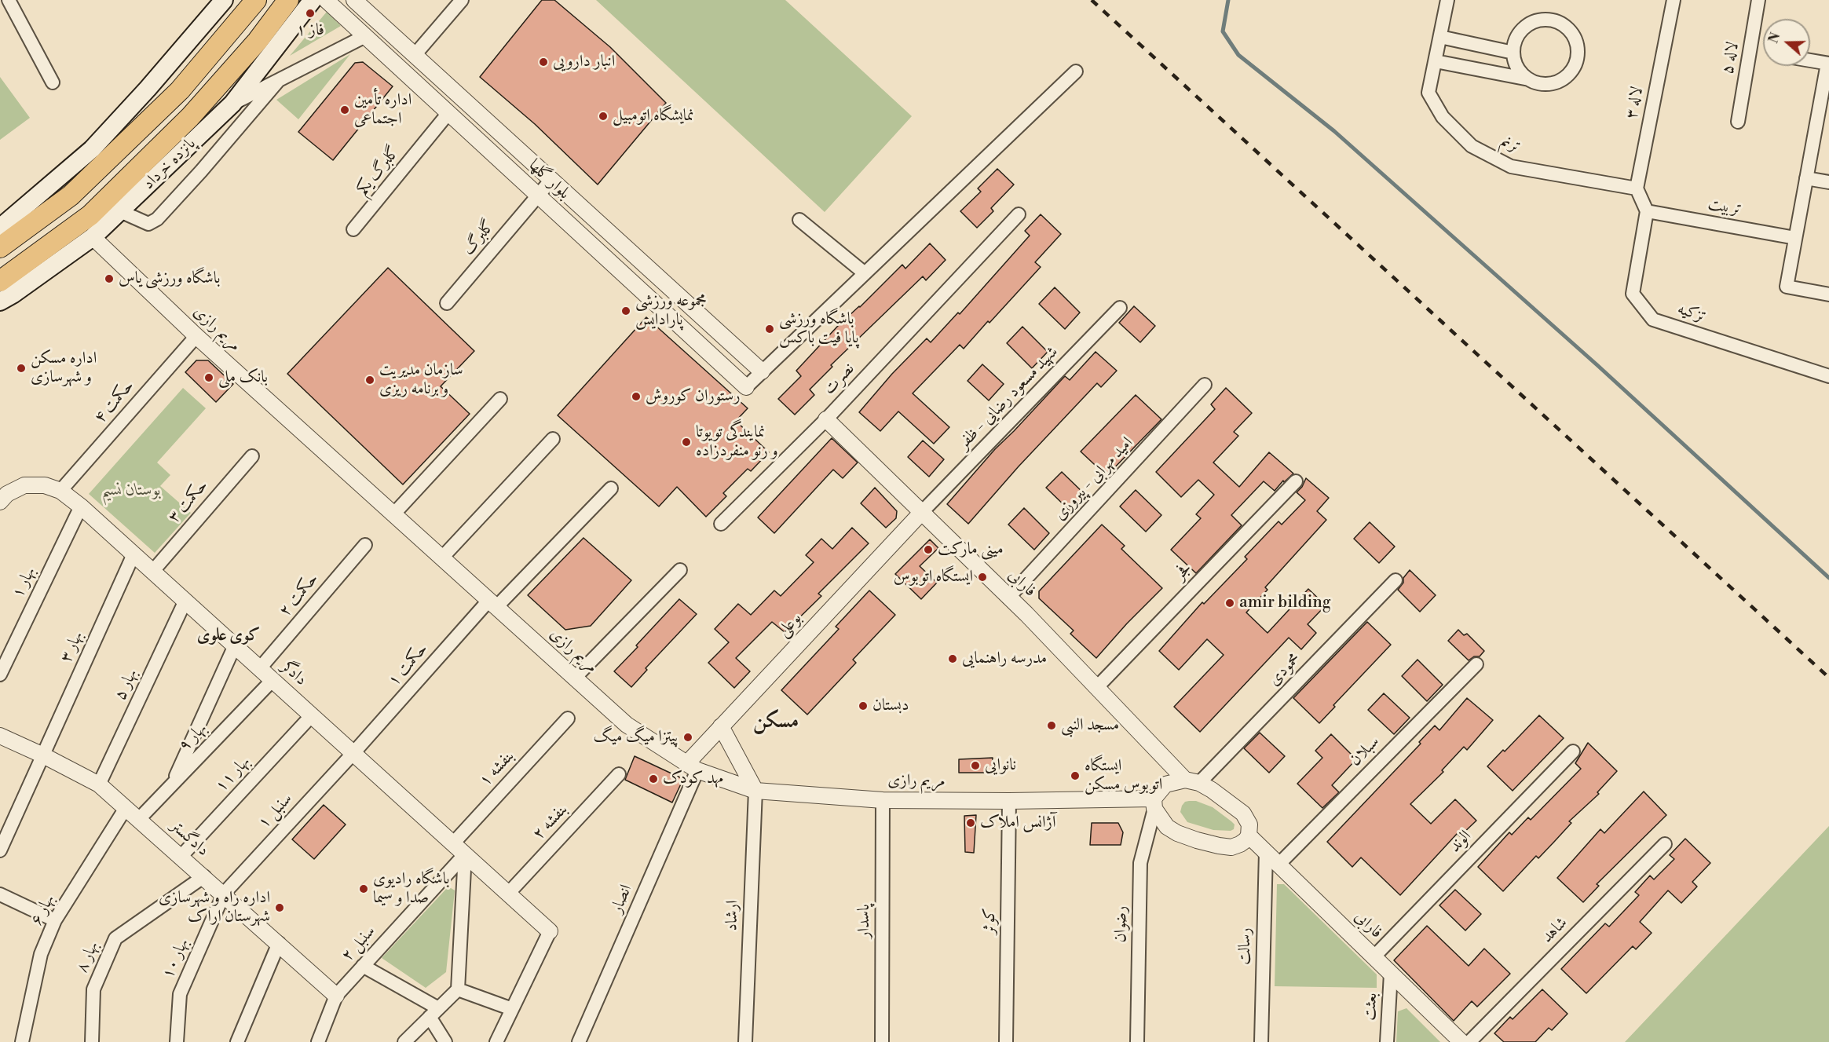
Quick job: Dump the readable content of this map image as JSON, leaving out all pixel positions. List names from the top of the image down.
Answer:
{
  "streets": {
    "main road": ["پانزده خرداد"],
    "street": [
      "لاله ۵",
      "لاله ۳",
      "ترنم",
      "گلبرگ یکم",
      "بلوار گلها",
      "تربیت",
      "گلبرگ",
      "تزکیه",
      "مریم رازی",
      "نصرت",
      "شهید مسعود رضایی - ظفر",
      "حکمت ۴",
      "امید مهرابی - پیروزی",
      "حکمت ۳",
      "فجر",
      "بهار ۱",
      "فارابی",
      "حکمت ۲",
      "بوعلی",
      "بهار ۳",
      "حکمت ۱",
      "محمودی",
      "دادگر",
      "بهار ۵",
      "بهار ۹",
      "سبلان",
      "بنفشه ۱",
      "بهار ۱۱",
      "سنبل ۱",
      "بنفشه ۲",
      "دادگستر",
      "الوند",
      "انصار",
      "بهار ۶",
      "ارشاد",
      "پاسدار",
      "کوثر",
      "رضوان",
      "شاهد",
      "سنبل ۲",
      "رسالت",
      "بهار ۸",
      "بهار ۱۰",
      "بعثت"
    ]
  },
  "crossings": [
    ["لاله ۳", "ترنم"],
    ["پانزده خرداد", "مریم رازی"],
    ["گلبرگ یکم", "بلوار گلها"],
    ["بلوار گلها", "گلبرگ"],
    ["تربیت", "تزکیه"],
    ["مریم رازی", "حکمت ۴"],
    ["مریم رازی", "بوعلی"],
    ["مریم رازی", "حکمت ۱"],
    ["مریم رازی", "انصار"],
    ["مریم رازی", "ارشاد"],
    ["مریم رازی", "پاسدار"],
    ["مریم رازی", "کوثر"],
    ["مریم رازی", "رضوان"],
    ["نصرت", "فارابی"],
    ["شهید مسعود رضایی - ظفر", "فارابی"],
    ["شهید مسعود رضایی - ظفر", "بوعلی"],
    ["حکمت ۴", "دادگر"],
    ["امید مهرابی - پیروزی", "فارابی"],
    ["حکمت ۳", "دادگر"],
    ["فجر", "فارابی"],
    ["بهار ۱", "دادگر"],
    ["فارابی", "بوعلی"],
    ["فارابی", "محمودی"],
    ["فارابی", "سبلان"],
    ["فارابی", "الوند"],
    ["فارابی", "رسالت"],
    ["فارابی", "بعثت"],
    ["حکمت ۲", "دادگر"],
    ["بوعلی", "انصار"],
    ["بهار ۳", "دادگر"],
    ["بهار ۳", "دادگستر"],
    ["حکمت ۱", "دادگر"],
    ["حکمت ۱", "سنبل ۱"],
    ["دادگر", "بهار ۵"],
    ["دادگر", "بهار ۹"],
    ["دادگر", "بنفشه ۱"],
    ["دادگر", "بهار ۱۱"],
    ["دادگر", "سنبل ۱"],
    ["دادگر", "بنفشه ۲"],
    ["دادگر", "سنبل ۲"],
    ["بهار ۵", "دادگستر"],
    ["بهار ۹", "دادگستر"],
    ["بهار ۱۱", "دادگستر"],
    ["سنبل ۱", "دادگستر"],
    ["سنبل ۱", "بهار ۱۰"],
    ["دادگستر", "بهار ۶"],
    ["دادگستر", "سنبل ۲"],
    ["دادگستر", "بهار ۸"],
    ["دادگستر", "بهار ۱۰"]
  ],
  "districts": ["کوی علوی", "مسکن"],
  "parks": ["بوستان نسیم"],
  "places": [
    "فاز ۱",
    "انبار دارویی",
    "اداره تأمین اجتماعی",
    "نمایشگاه اتومبیل",
    "باشگاه ورزشی یاس",
    "مجموعه ورزشی پارادایس",
    "باشگاه ورزشی پایا فیت باکس",
    "اداره مسکن و شهرسازی",
    "بانک ملی",
    "سازمان مدیریت و برنامه ریزی",
    "رستوران کوروش",
    "نمایندگی تویوتا و رنو منفردزاده",
    "مینی مارکت",
    "ایستگاه اتوبوس",
    "amir bilding",
    "مدرسه راهنمایی",
    "دبستان",
    "مسجد النبی",
    "پیتزا میگ میگ",
    "نانوایی",
    "ایستگاه اتوبوس مسکن",
    "مهد کودک",
    "آژانس املاک",
    "باشگاه رادیوی صدا و سیما",
    "اداره راه و شهرسازی شهرستان اراک"
  ],
  "north": "left"
}
